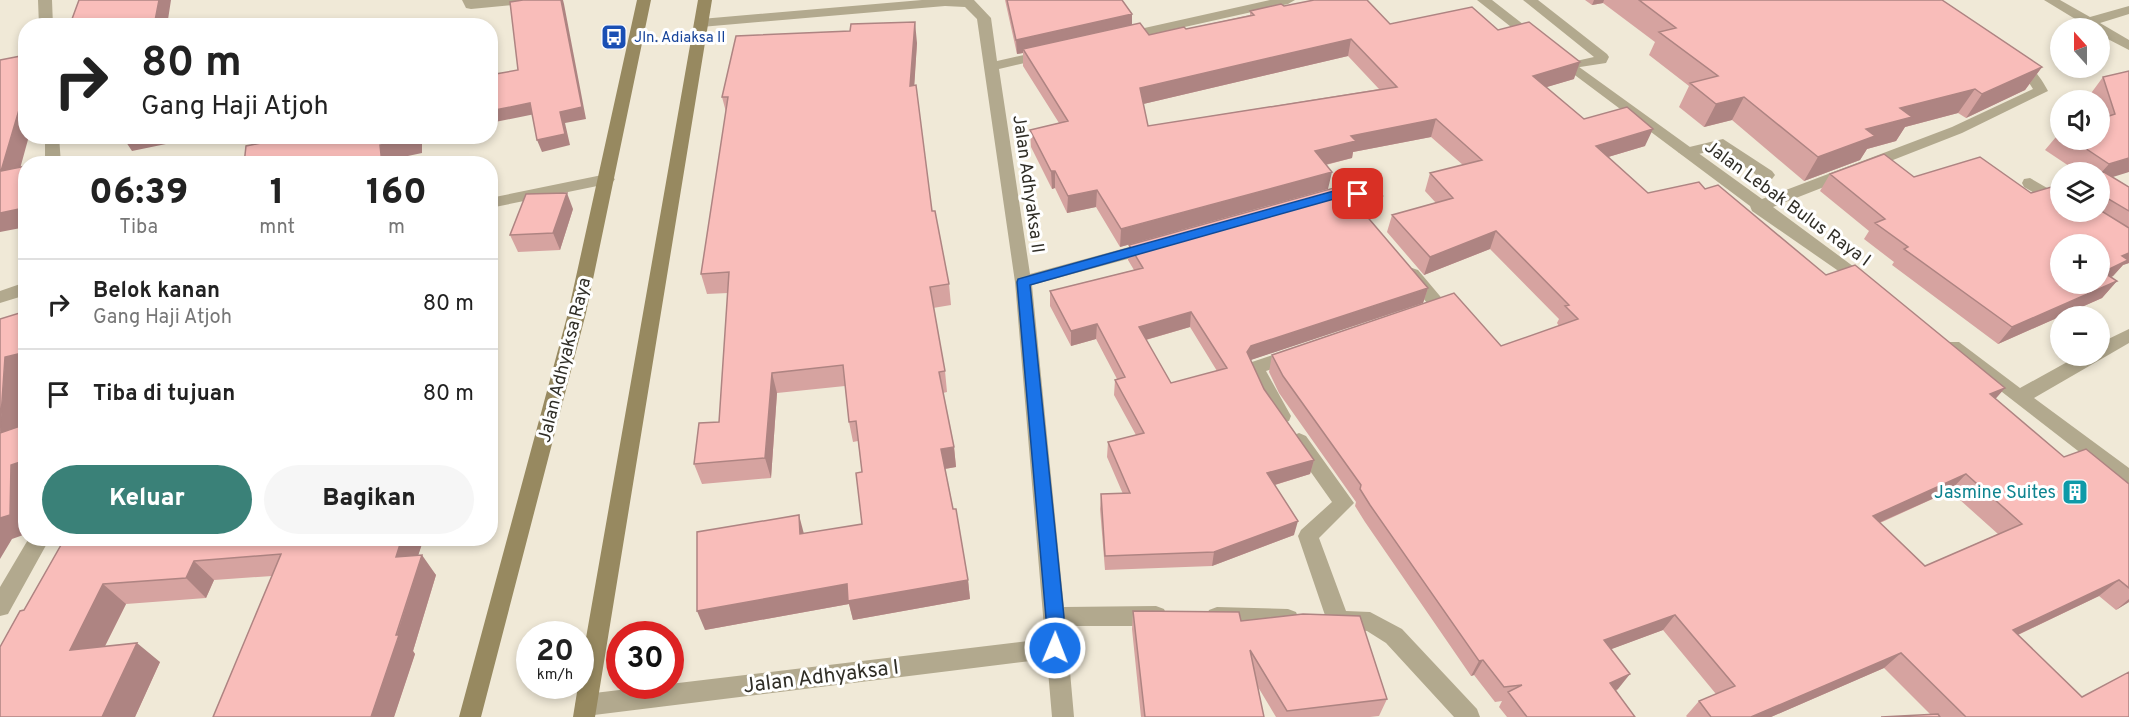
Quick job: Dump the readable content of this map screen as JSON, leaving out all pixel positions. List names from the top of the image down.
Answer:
{
  "streets": {
    "main road": ["Jalan Adhyaksa Raya"],
    "street": ["Jalan Adhyaksa II", "Jalan Lebak Bulus Raya I", "Jalan Adhyaksa I"]
  },
  "crossings": [
    ["Jalan Adhyaksa II", "Jalan Adhyaksa I"]
  ],
  "places": {
    "bus stop": ["Jln. Adiaksa II"],
    "building": ["Jasmine Suites"]
  },
  "north": "top",
  "page": {
    "map_buttons": ["+", "−"],
    "turn": ["80 m", "Gang Haji Atjoh"],
    "eta": [
      "06:39",
      "Tiba",
      "1",
      "mnt",
      "160",
      "m"
    ],
    "list": [
      {
        "name": "Belok kanan",
        "note": "Gang Haji Atjoh",
        "value": "80 m"
      },
      {
        "name": "Tiba di tujuan",
        "value": "80 m"
      }
    ],
    "buttons": ["Keluar", "Bagikan"],
    "speed": "20 km/h",
    "limit": "30"
  }
}
